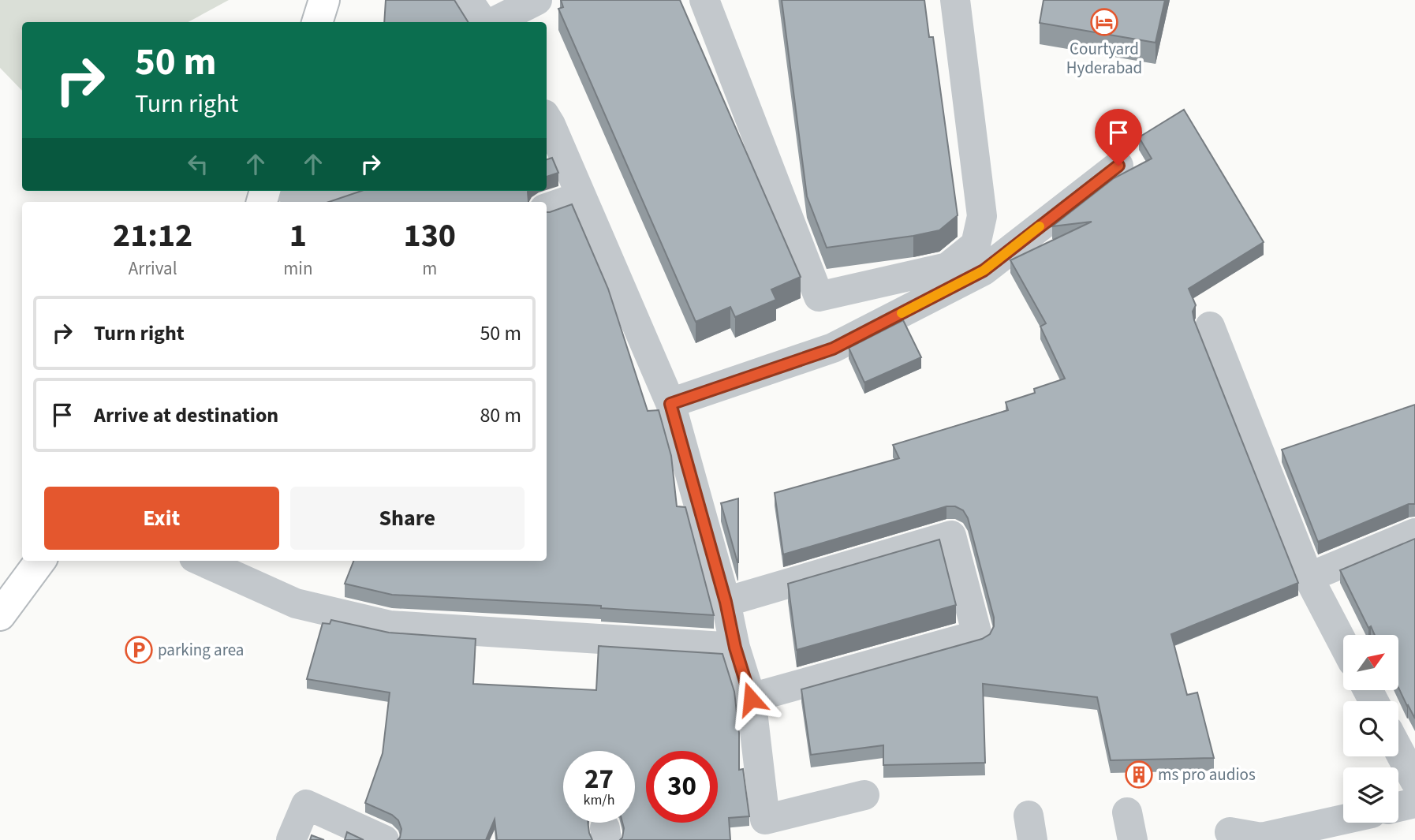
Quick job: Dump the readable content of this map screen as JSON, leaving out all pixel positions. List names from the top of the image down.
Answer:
{
  "places": {
    "hotel": ["Courtyard Hyderabad"],
    "parking": ["parking area"],
    "building": ["ms pro audios"]
  },
  "north": "top right",
  "page": {
    "turn": ["50 m", "Turn right"],
    "eta": [
      "21:12",
      "Arrival",
      "1",
      "min",
      "130",
      "m"
    ],
    "list": [
      {
        "name": "Turn right",
        "value": "50 m"
      },
      {
        "name": "Arrive at destination",
        "value": "80 m"
      }
    ],
    "buttons": ["Exit", "Share"],
    "speed": "27 km/h",
    "limit": "30"
  }
}
